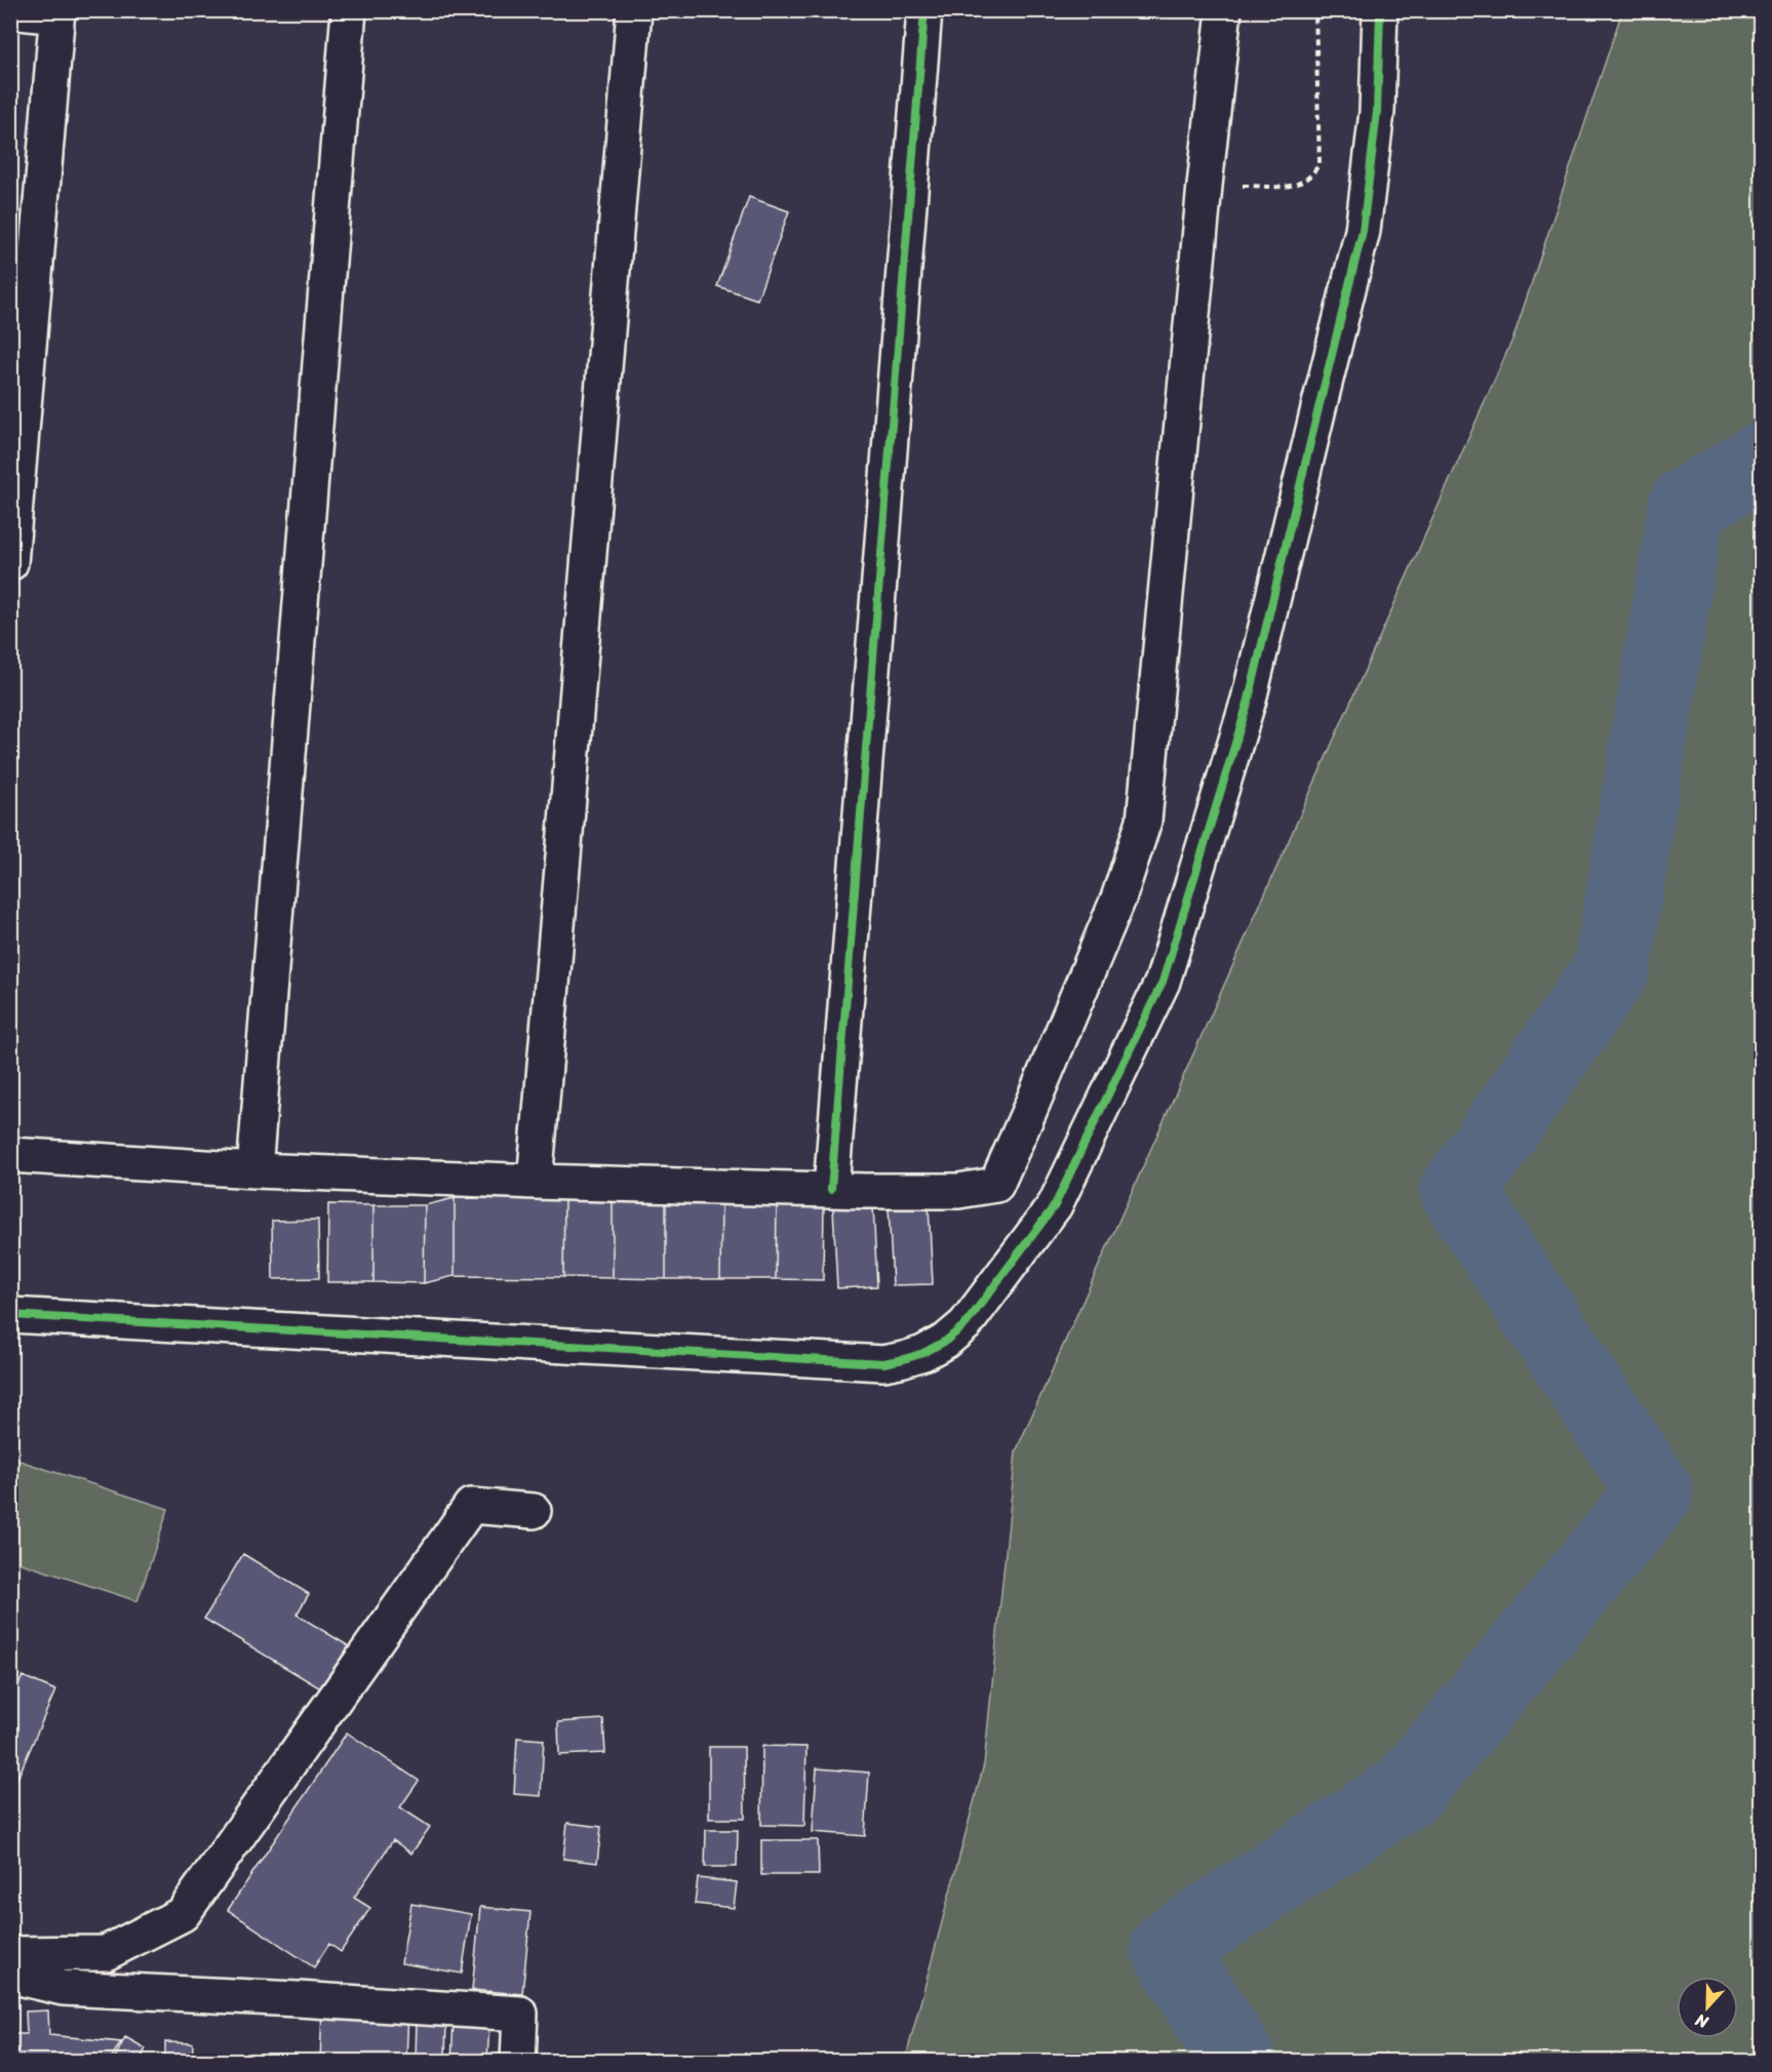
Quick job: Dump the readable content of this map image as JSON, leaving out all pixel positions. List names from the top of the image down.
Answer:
{
  "north": "bottom"
}
